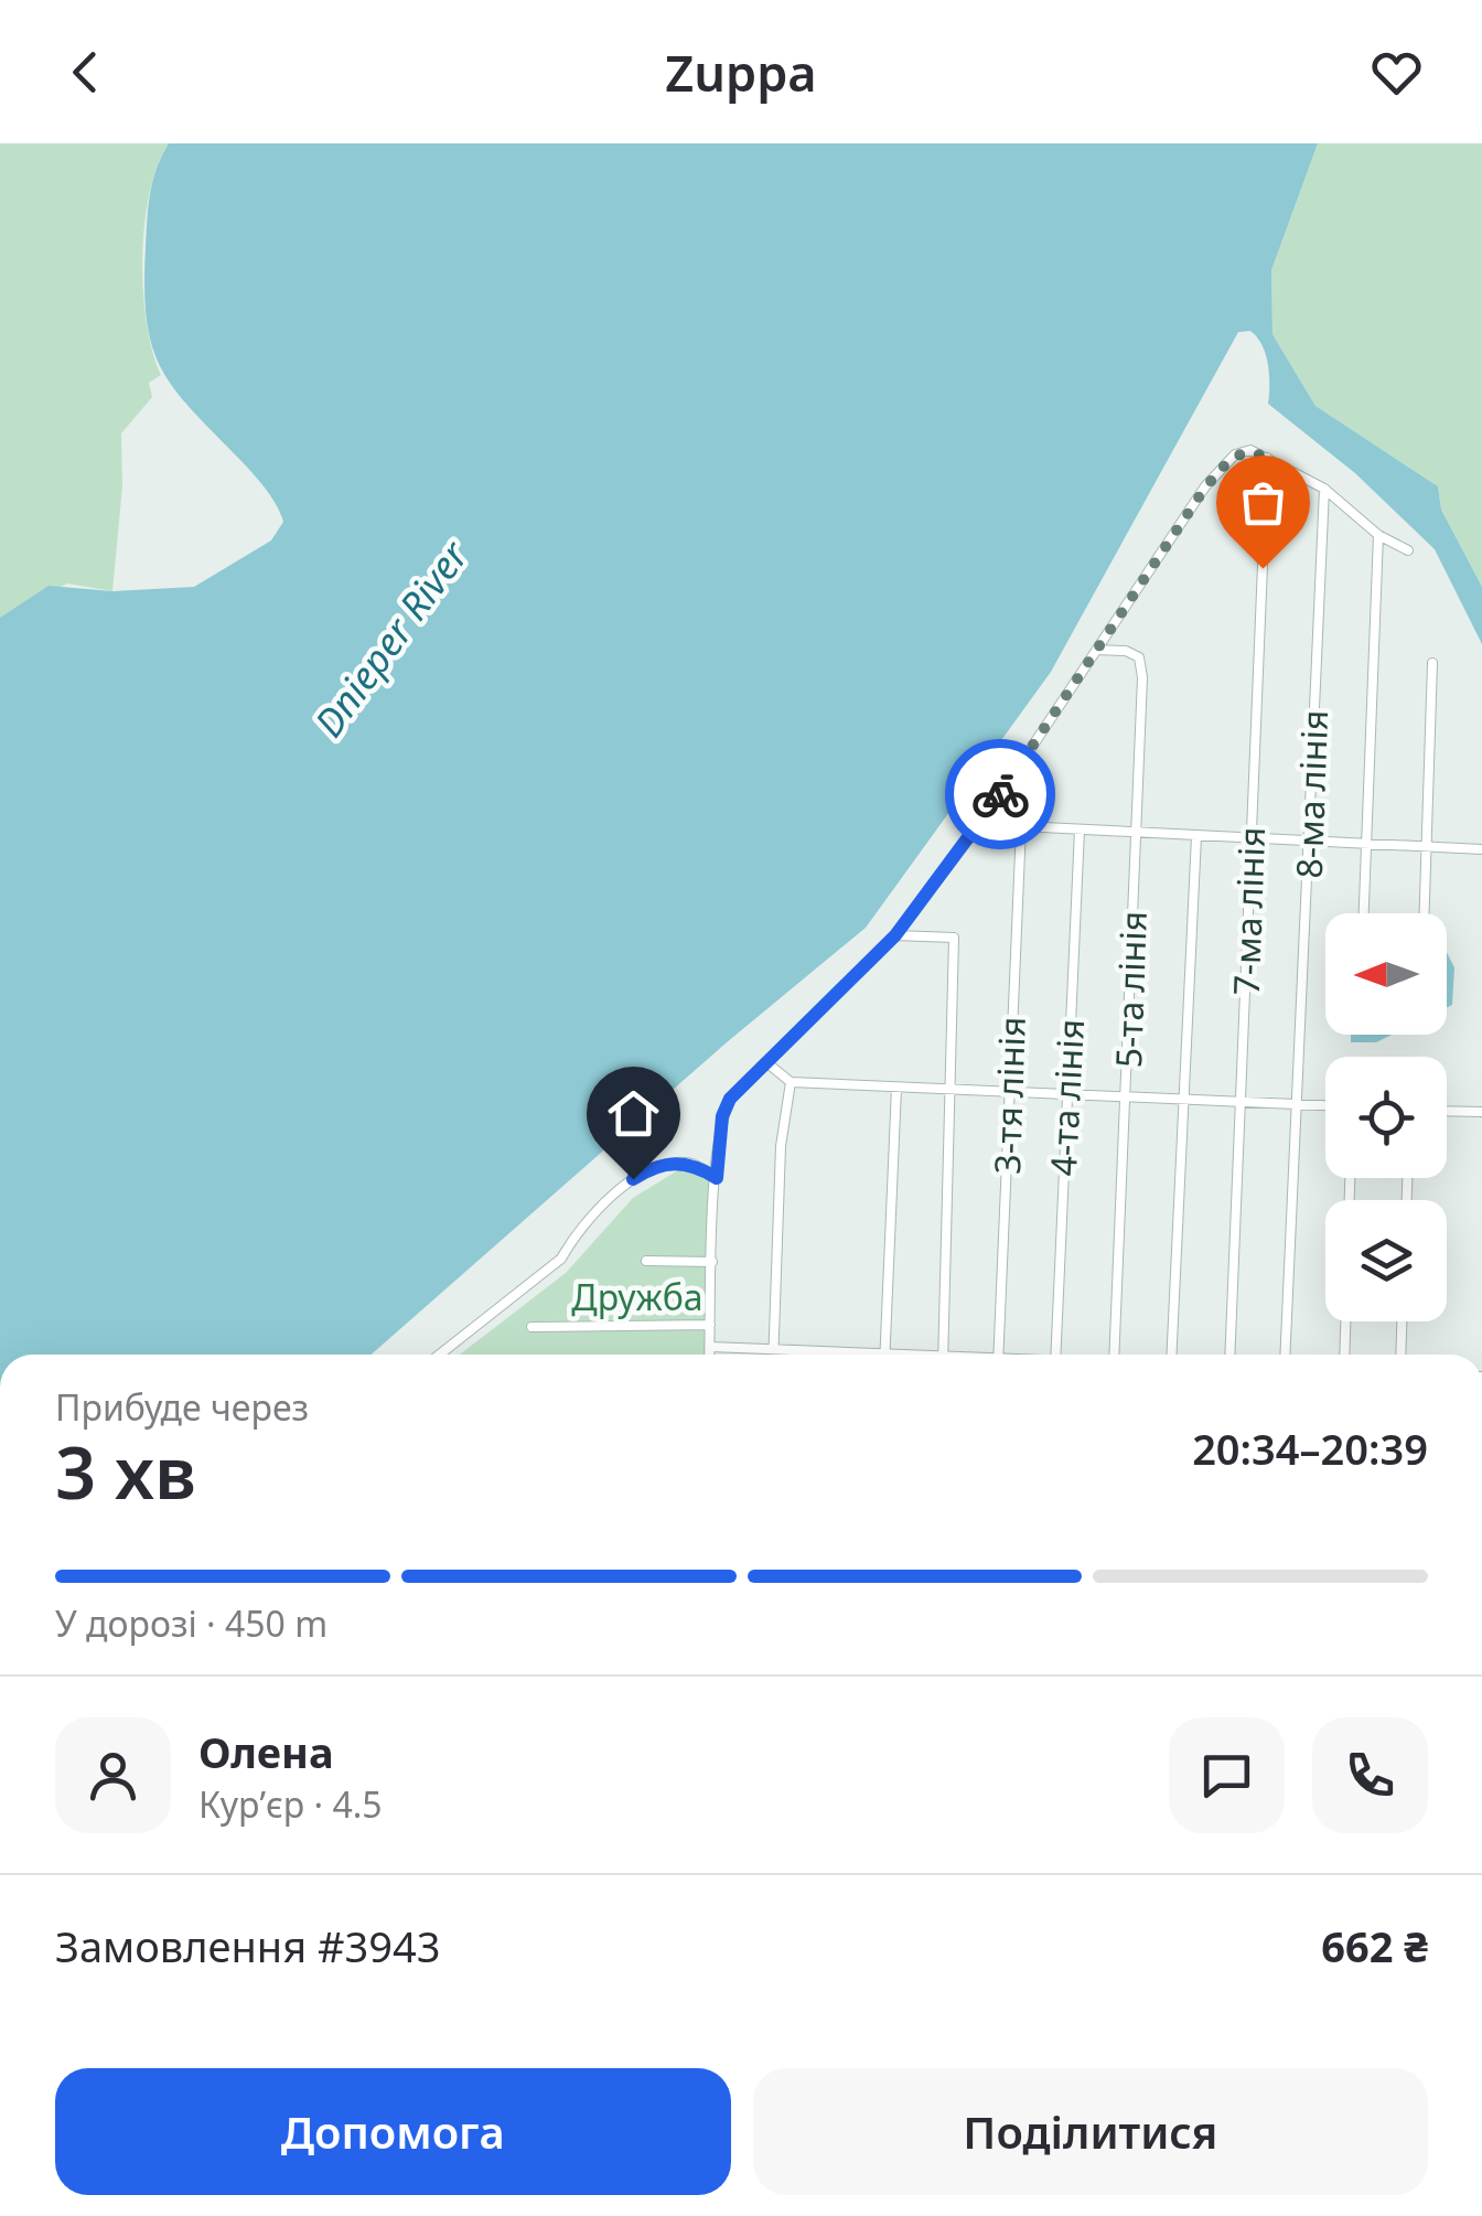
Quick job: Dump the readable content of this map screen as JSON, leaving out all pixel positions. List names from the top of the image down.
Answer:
{
  "streets": {
    "street": [
      "8-ма лінія",
      "7-ма лінія",
      "5-та лінія",
      "3-тя лінія",
      "4-та лінія"
    ]
  },
  "water": ["Dnieper River"],
  "parks": ["Дружба"],
  "north": "left",
  "page": {
    "header": "Zuppa",
    "heading": ["3 хв", "Прибуде через", "20:34–20:39"],
    "panel": [
      "Олена",
      "Кур’єр · 4.5",
      "Замовлення #3943",
      "662 ₴"
    ],
    "bar": "У дорозі · 450 m",
    "buttons": ["Допомога", "Поділитися"]
  }
}
